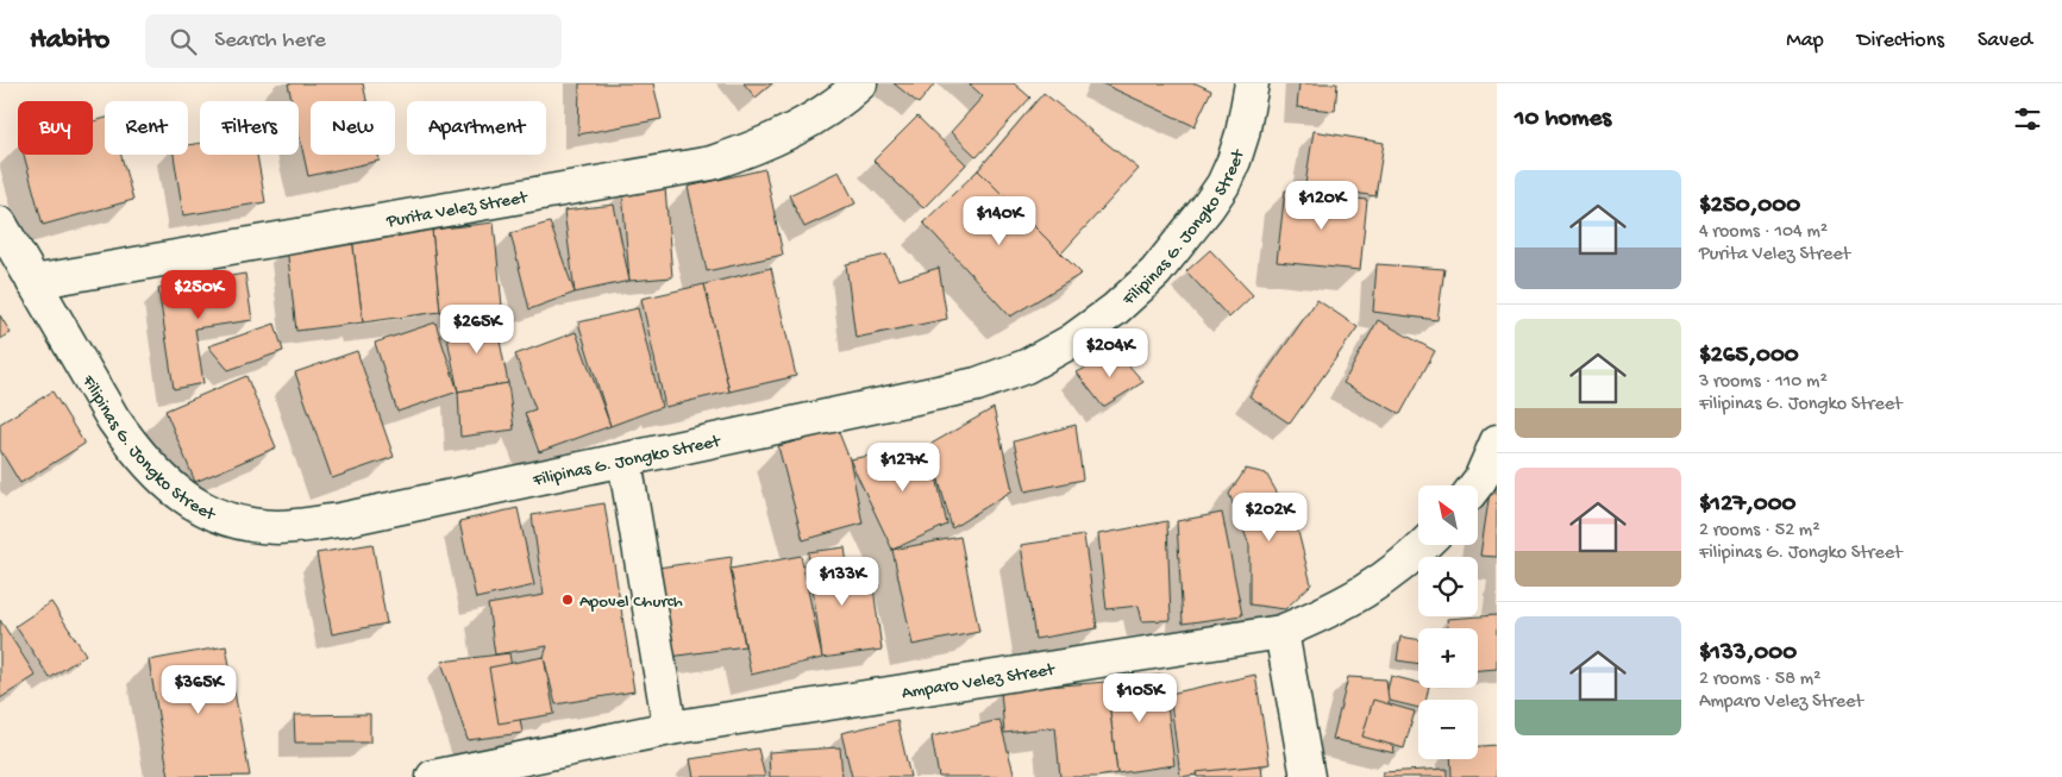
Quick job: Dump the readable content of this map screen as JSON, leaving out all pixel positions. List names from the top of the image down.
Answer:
{
  "streets": {
    "street": ["Purita Velez Street", "Filipinas G. Jongko Street", "Amparo Velez Street"]
  },
  "crossings": [
    ["Purita Velez Street", "Filipinas G. Jongko Street"]
  ],
  "places": ["Apovel Church"],
  "north": "top left",
  "page": {
    "header": "Habito",
    "search": "Search here",
    "nav": ["Map", "Directions", "Saved"],
    "heading": "10 homes",
    "chip": [
      "Buy",
      "Rent",
      "Filters",
      "New",
      "Apartment"
    ],
    "list": [
      {
        "name": "$250,000",
        "note": "4 rooms · 104 m² · Purita Velez Street"
      },
      {
        "name": "$265,000",
        "note": "3 rooms · 110 m² · Filipinas G. Jongko Street"
      },
      {
        "name": "$127,000",
        "note": "2 rooms · 52 m² · Filipinas G. Jongko Street"
      },
      {
        "name": "$133,000",
        "note": "2 rooms · 58 m² · Amparo Velez Street"
      }
    ],
    "price": [
      "$120K",
      "$140K",
      "$250K",
      "$265K",
      "$204K",
      "$127K",
      "$202K",
      "$133K",
      "$365K",
      "$105K"
    ],
    "map_buttons": ["+", "−"]
  }
}
